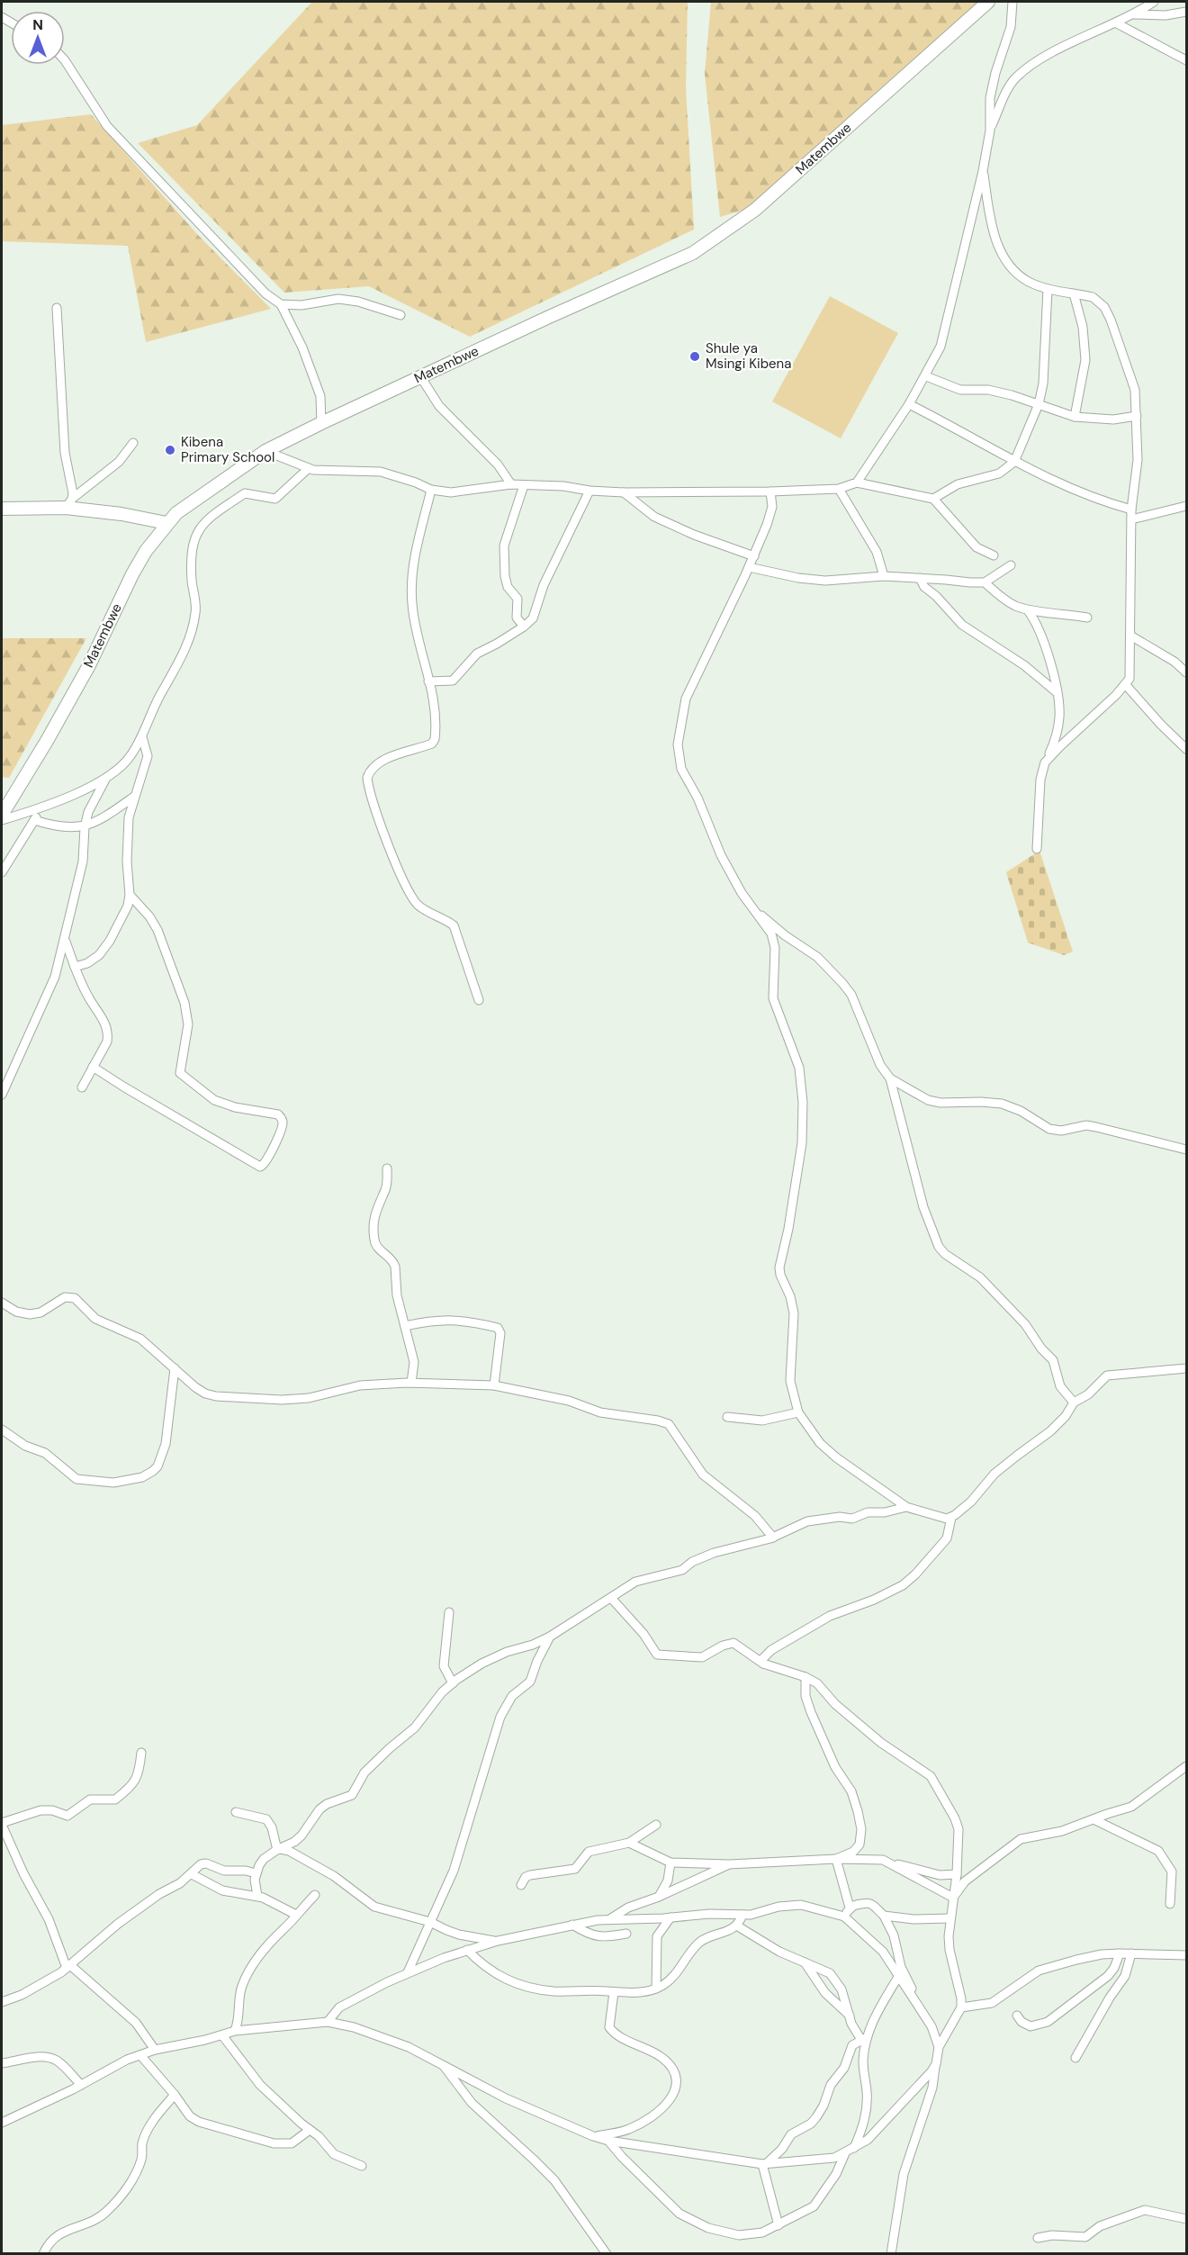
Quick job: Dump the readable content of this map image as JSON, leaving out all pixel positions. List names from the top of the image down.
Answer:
{
  "streets": {
    "main road": ["Matembwe"]
  },
  "places": ["Shule ya Msingi Kibena", "Kibena Primary School"],
  "north": "top"
}
